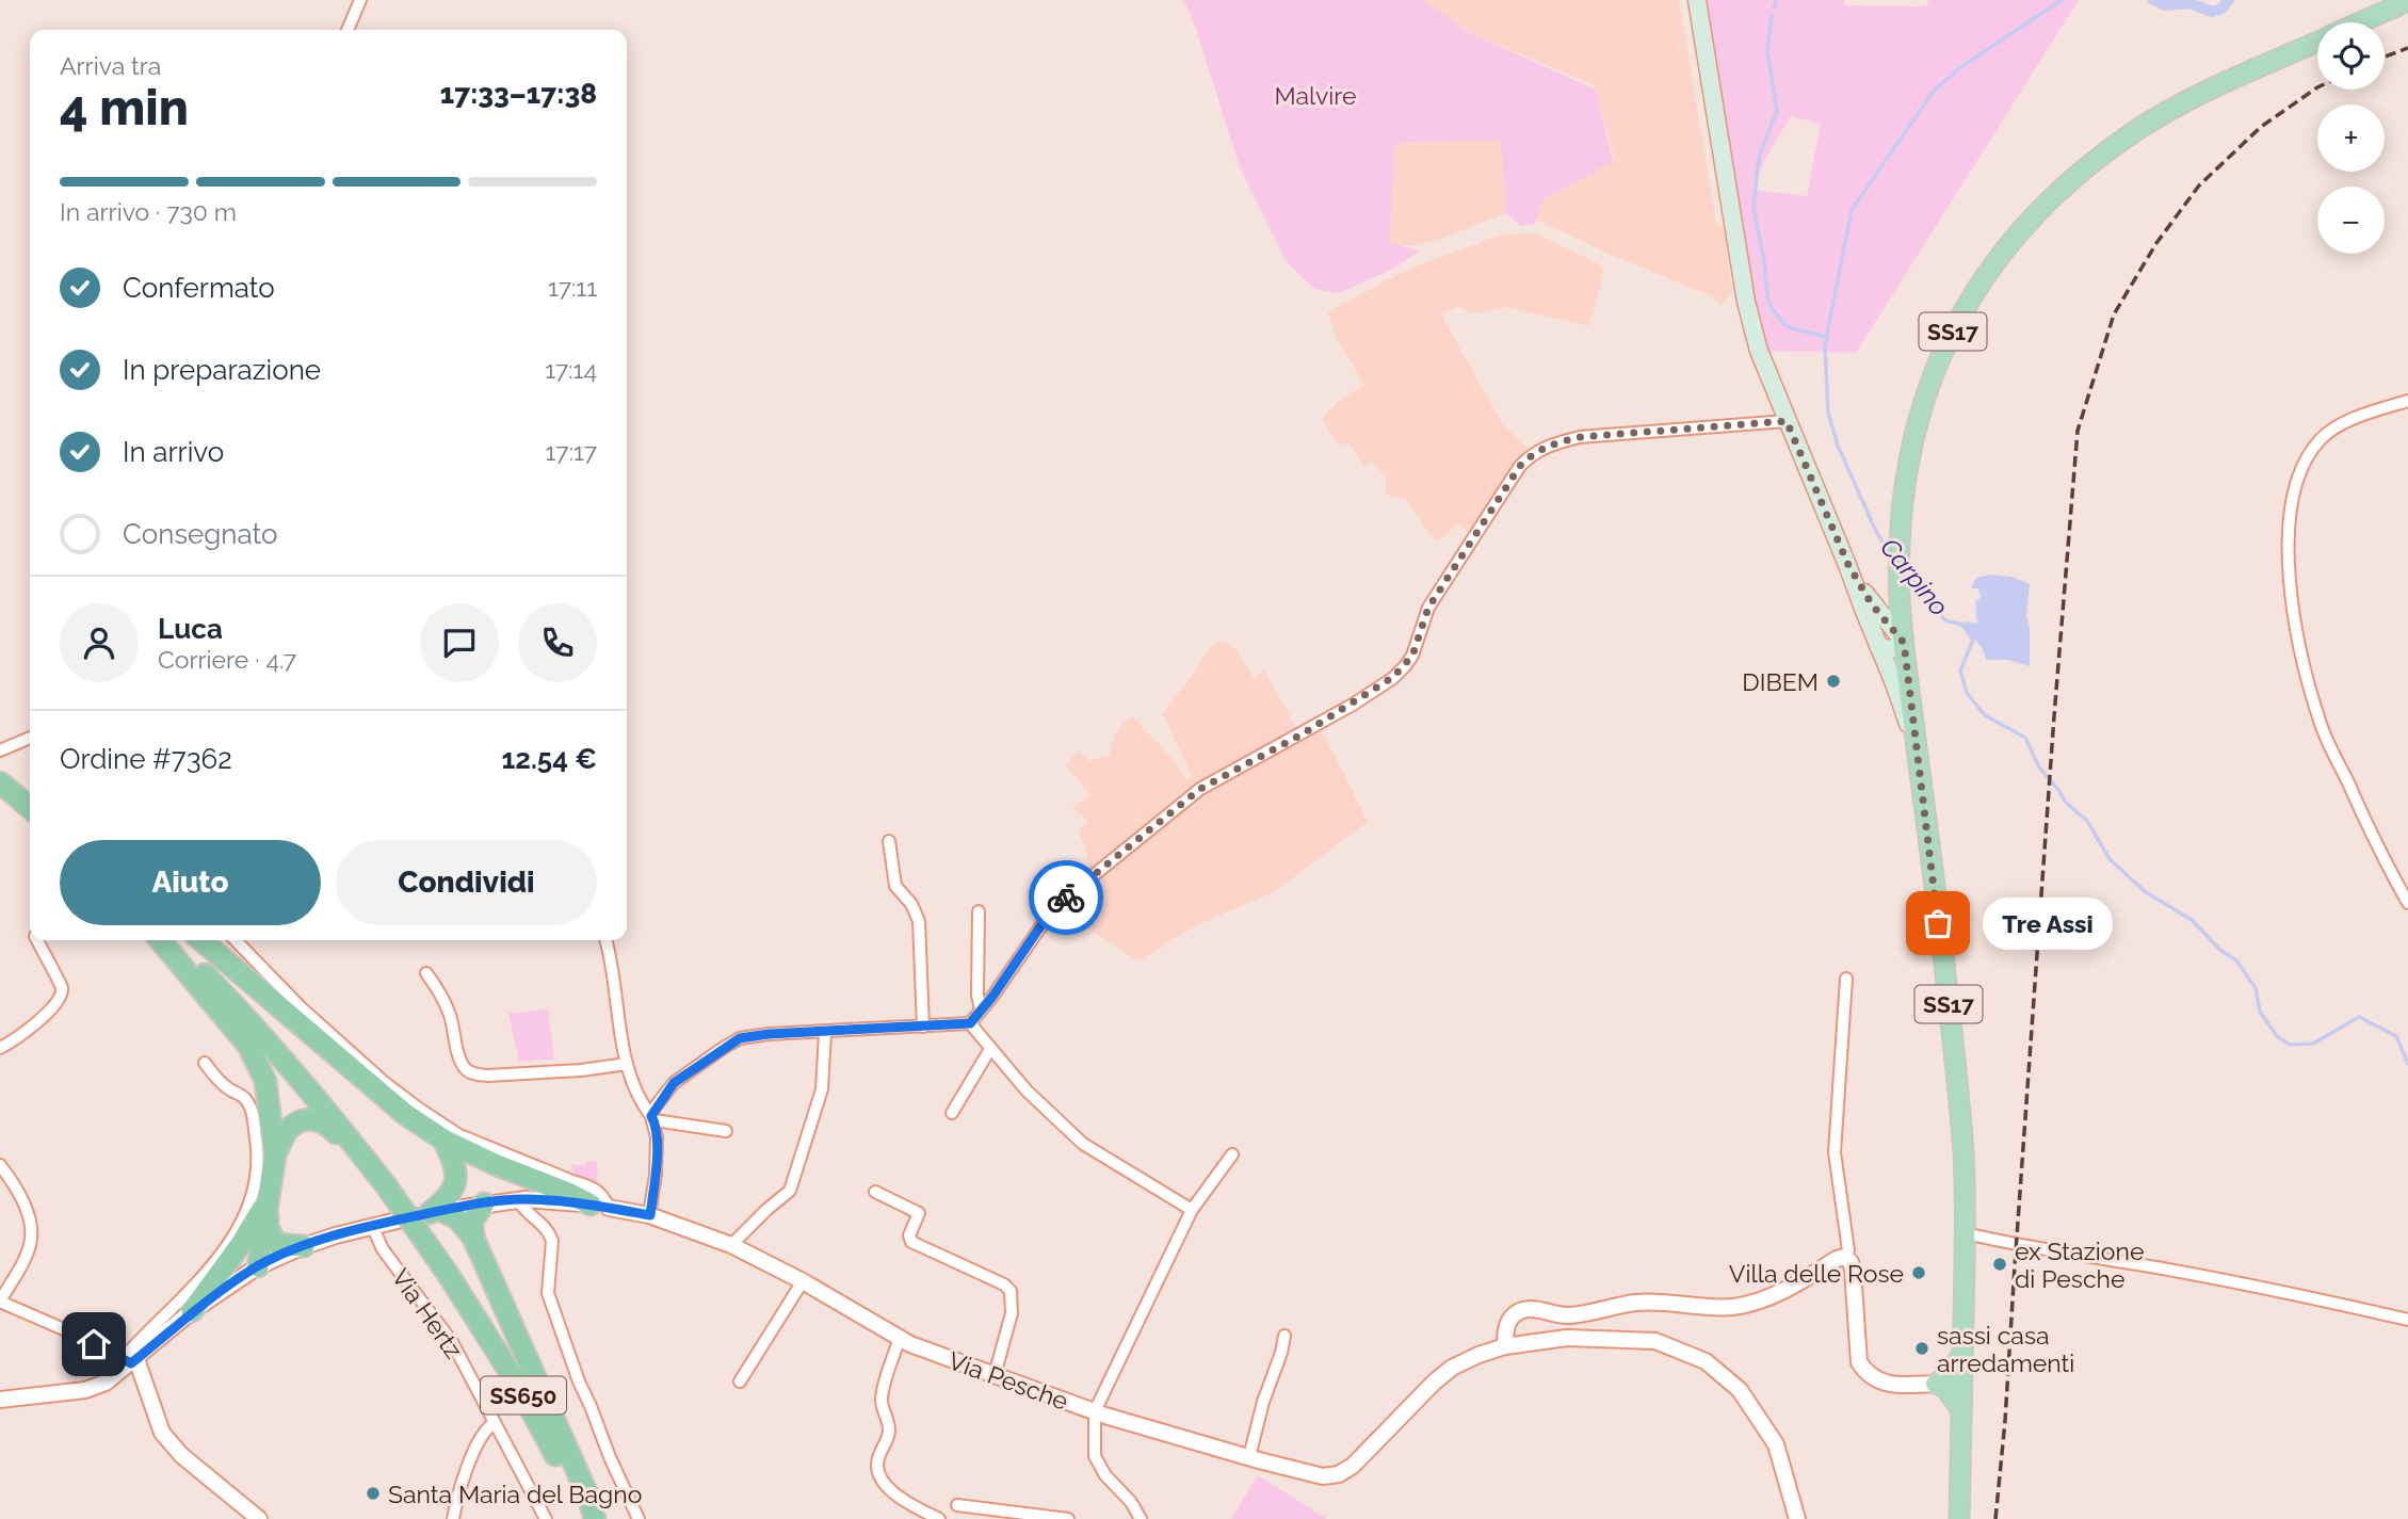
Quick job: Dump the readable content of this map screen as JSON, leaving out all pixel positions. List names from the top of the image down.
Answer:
{
  "streets": {
    "highway": ["SS650"],
    "main road": ["SS17"],
    "street": ["Via Hertz", "Via Pesche"]
  },
  "crossings": [
    ["Via Hertz", "Via Pesche"]
  ],
  "water": ["Carpino"],
  "parks": ["Malvire"],
  "places": [
    "DIBEM",
    "Tre Assi",
    "ex Stazione di Pesche",
    "Villa delle Rose",
    "sassi casa arredamenti",
    "Santa Maria del Bagno"
  ],
  "page": {
    "map_buttons": ["+", "−"],
    "heading": ["4 min", "Arriva tra", "17:33–17:38"],
    "panel": [
      "Luca",
      "Corriere · 4.7",
      "Ordine #7362",
      "12.54 €"
    ],
    "bar": "In arrivo · 730 m",
    "list": [
      ["Confermato", "17:11"],
      ["In preparazione", "17:14"],
      ["In arrivo", "17:17"],
      "Consegnato"
    ],
    "buttons": ["Aiuto", "Condividi"],
    "bubble": "Tre Assi"
  }
}
